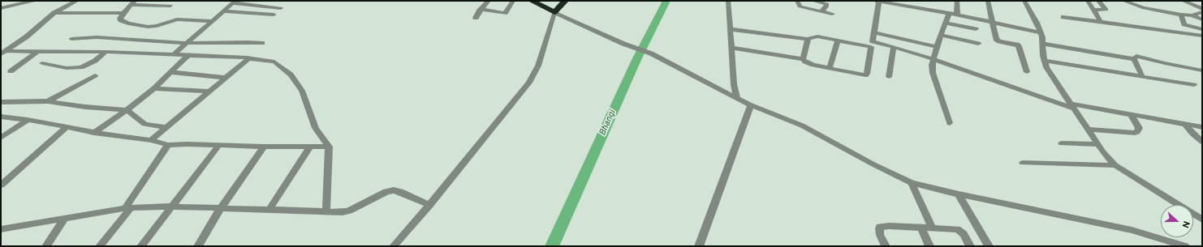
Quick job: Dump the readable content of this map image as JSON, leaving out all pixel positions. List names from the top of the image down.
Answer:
{
  "water": ["Bhangi"],
  "north": "right"
}
